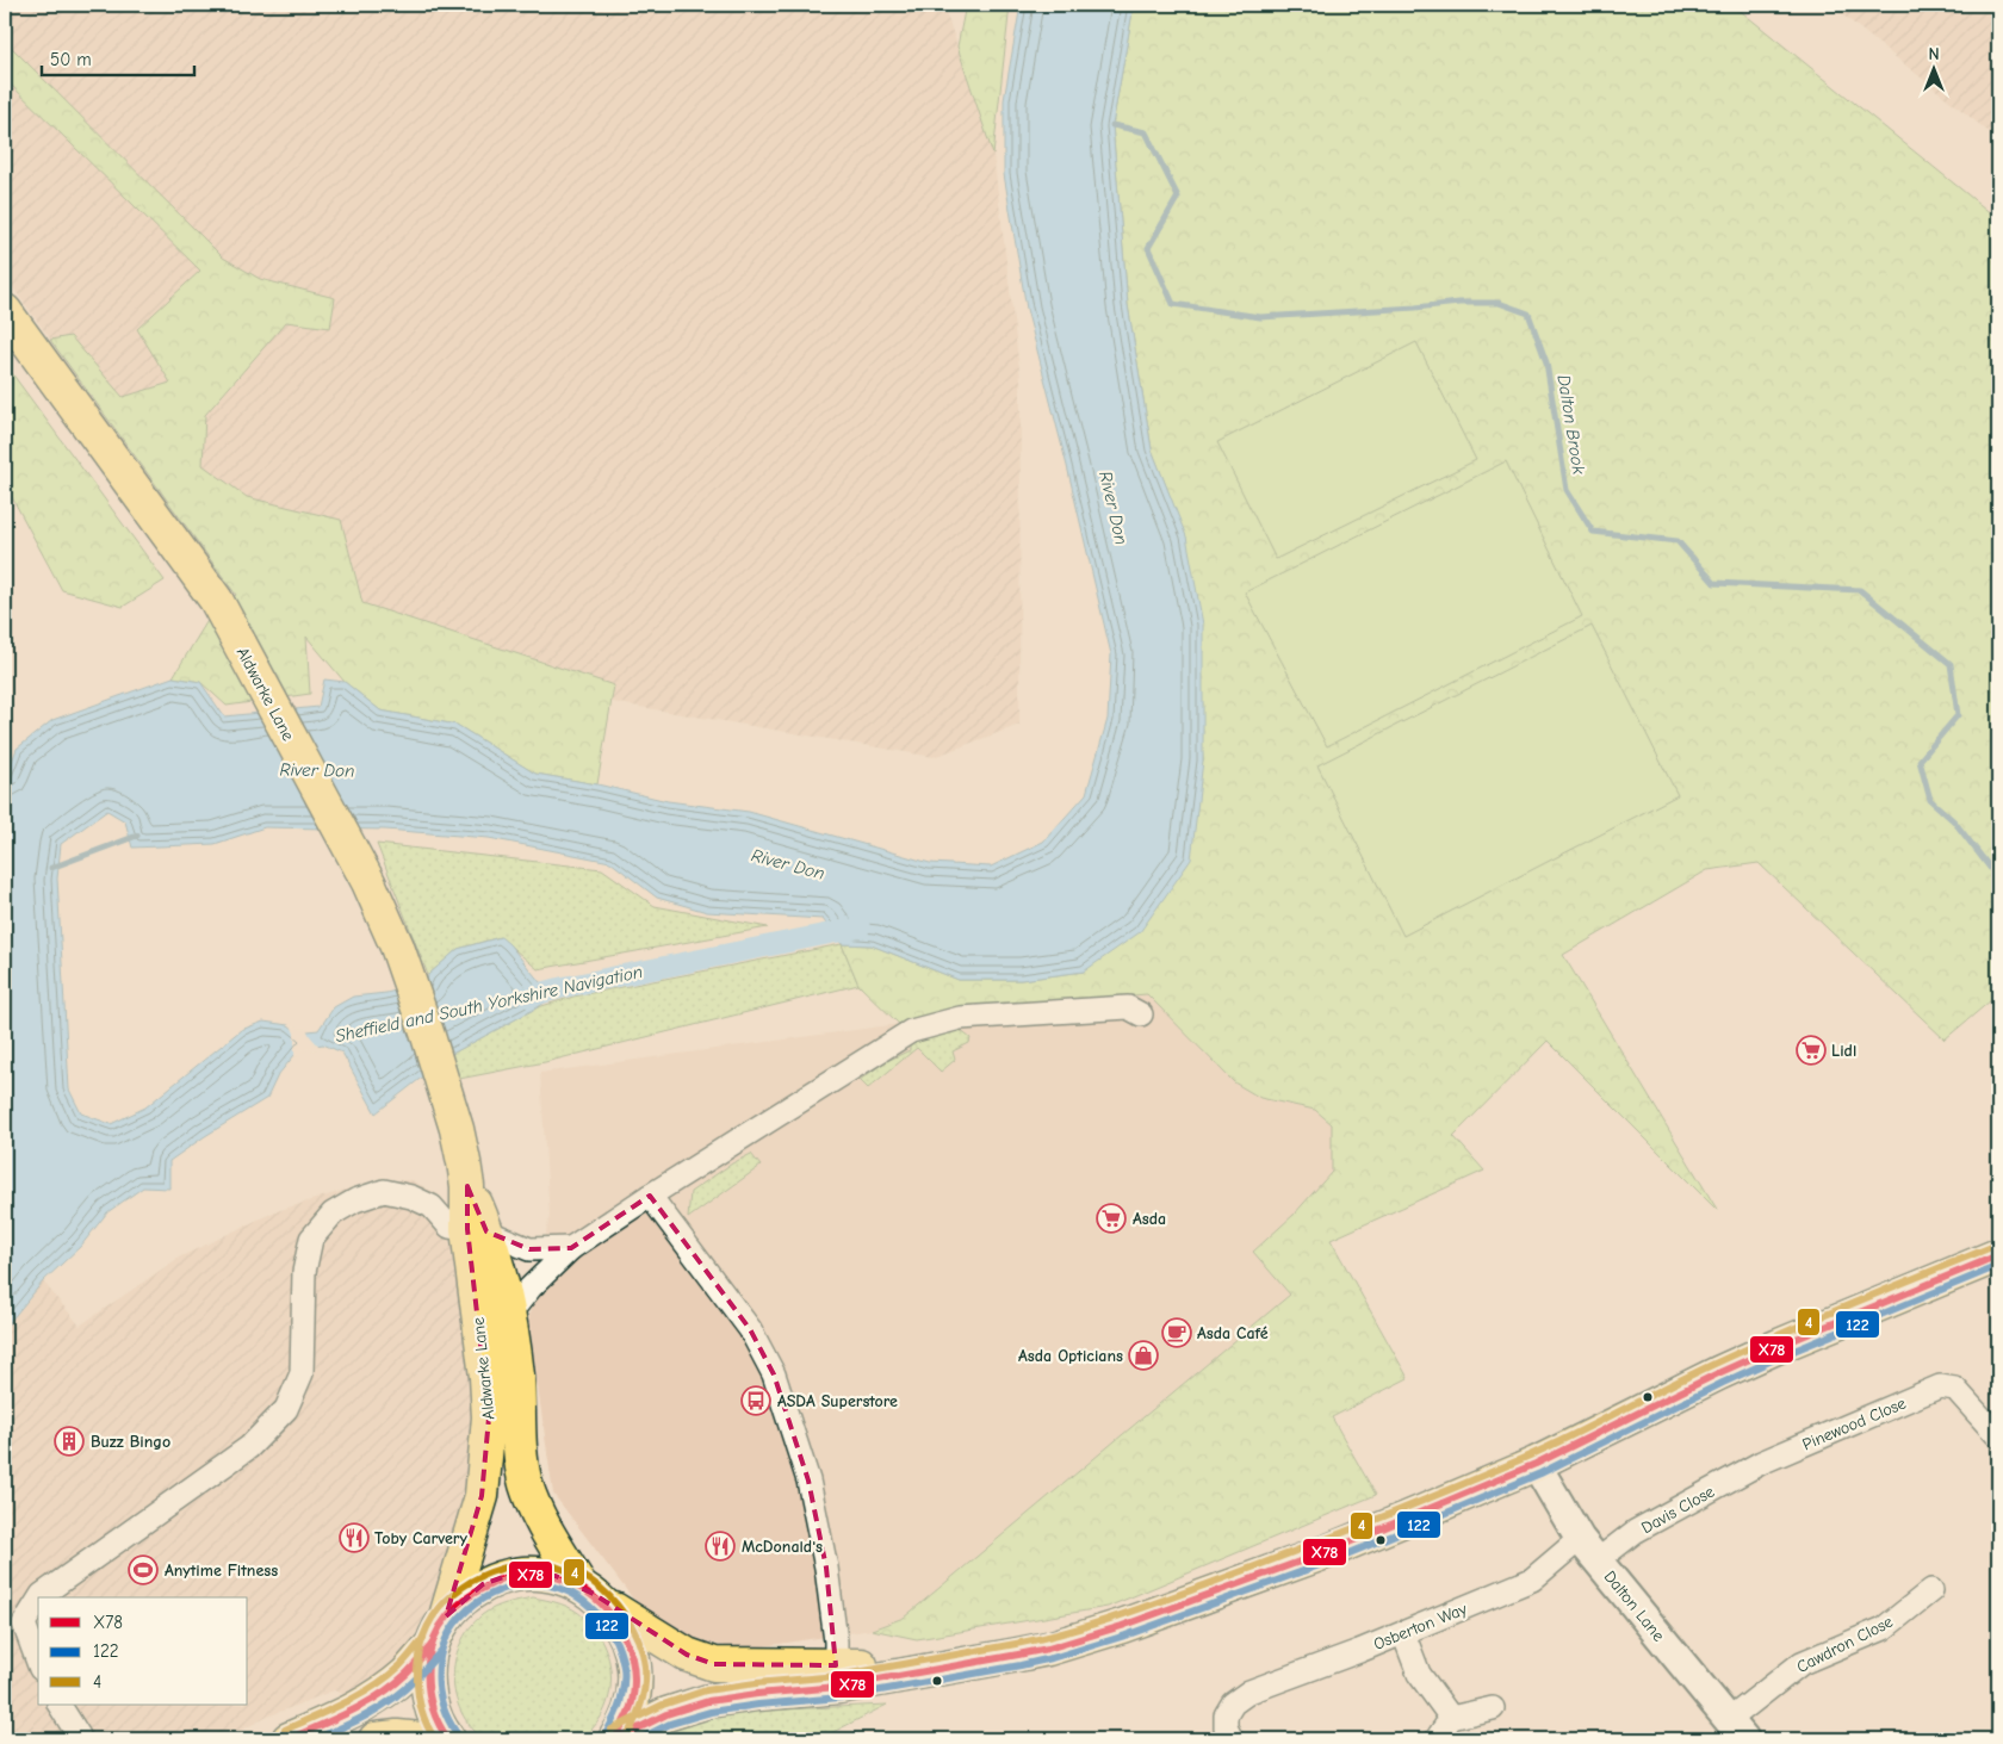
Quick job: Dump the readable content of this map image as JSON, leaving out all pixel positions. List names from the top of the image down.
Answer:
{
  "streets": {
    "main road": ["Aldwarke Lane"],
    "street": [
      "Pinewood Close",
      "Davis Close",
      "Dalton Lane",
      "Osberton Way",
      "Cawdron Close"
    ]
  },
  "crossings": [
    ["Pinewood Close", "Davis Close"],
    ["Davis Close", "Dalton Lane"],
    ["Dalton Lane", "Osberton Way"],
    ["Dalton Lane", "Cawdron Close"]
  ],
  "water": ["Dalton Brook", "River Don", "Sheffield and South Yorkshire Navigation"],
  "places": {
    "supermarket": ["Lidl", "Asda"],
    "cafe": ["Asda Café"],
    "shop": ["Asda Opticians"],
    "bus stop": ["ASDA Superstore"],
    "building": ["Buzz Bingo"],
    "restaurant": ["Toby Carvery", "McDonald's"],
    "sports": ["Anytime Fitness"]
  },
  "lines": ["transit line 4", "transit line X78", "transit line 122"],
  "legend": ["X78", "122", "4"],
  "scale_bar": "50 m",
  "north": "top"
}
